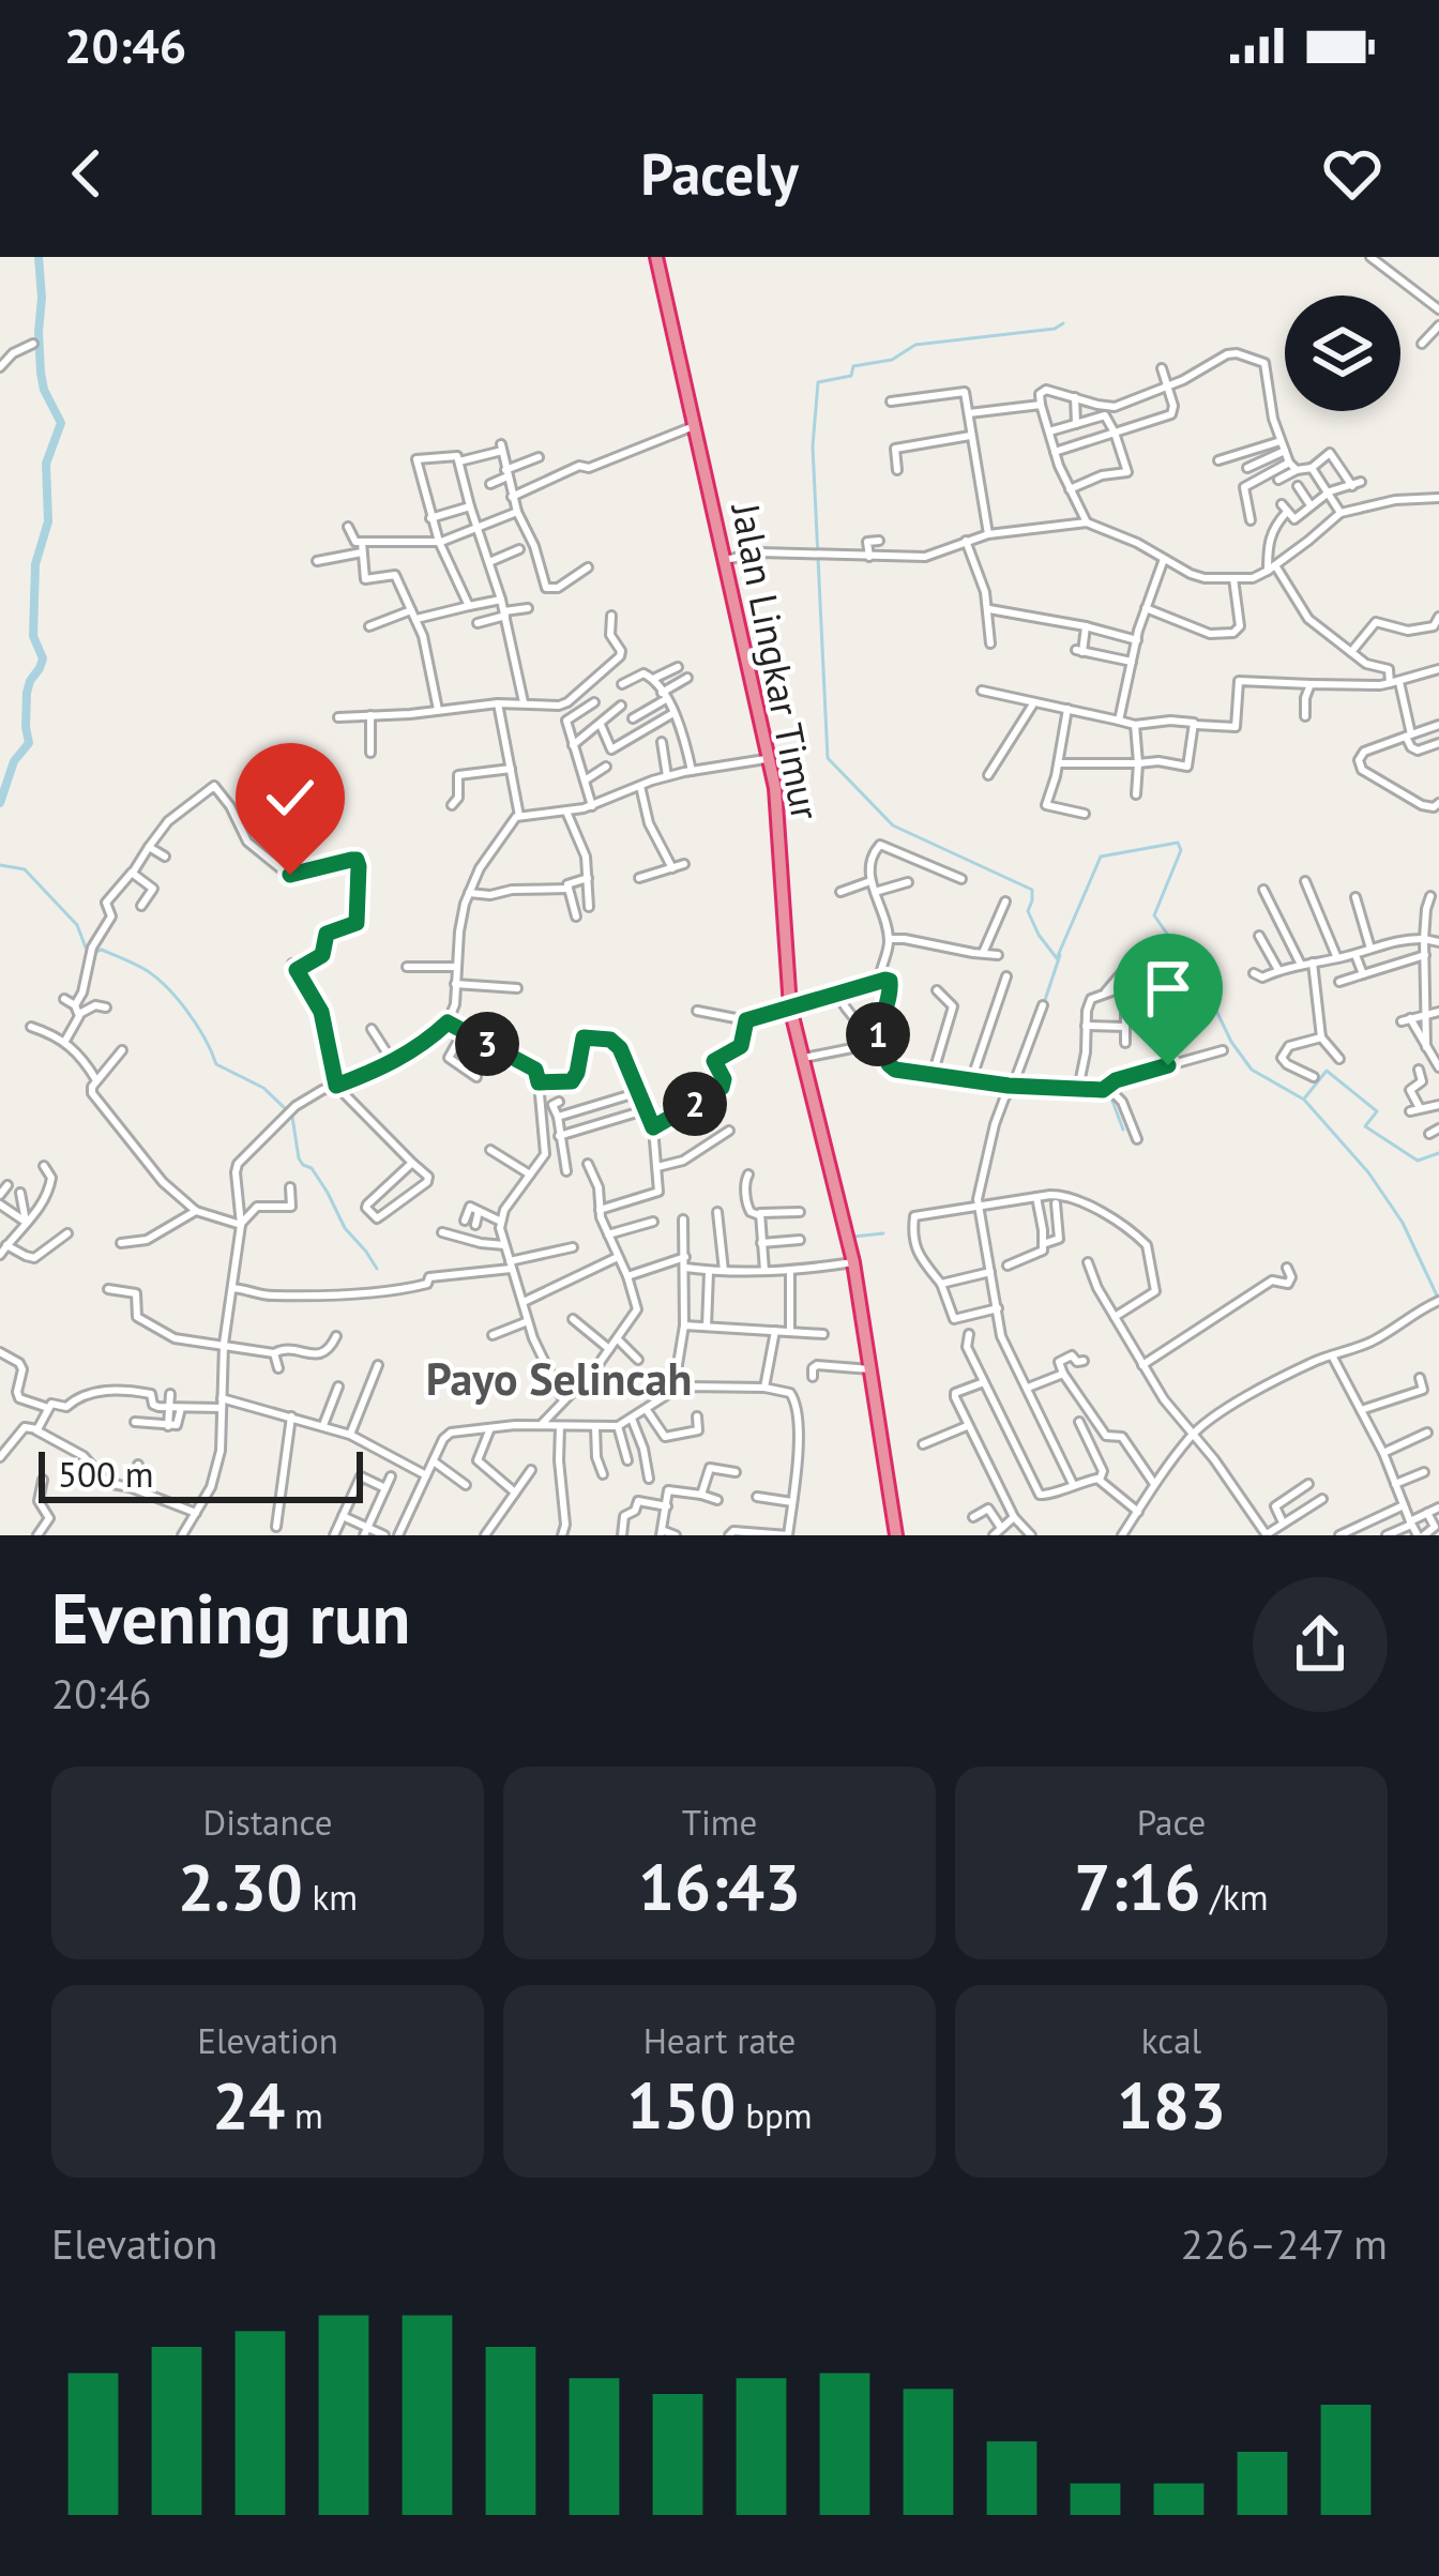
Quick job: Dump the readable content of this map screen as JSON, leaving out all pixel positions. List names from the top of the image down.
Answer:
{
  "streets": {
    "highway": ["Jalan Lingkar Timur"]
  },
  "districts": ["Payo Selincah"],
  "scale_bar": "500 m",
  "page": {
    "status": "20:46",
    "header": "Pacely",
    "pins": ["1", "3", "2"],
    "scale": "500 m",
    "heading": ["Evening run", "20:46"],
    "stats": [
      ["Distance", "2.30 km"],
      ["Time", "16:43"],
      ["Pace", "7:16 /km"],
      ["Elevation", "24 m"],
      ["Heart rate", "150 bpm"],
      ["kcal", "183"]
    ],
    "chart": ["Elevation", "226–247 m"]
  }
}
